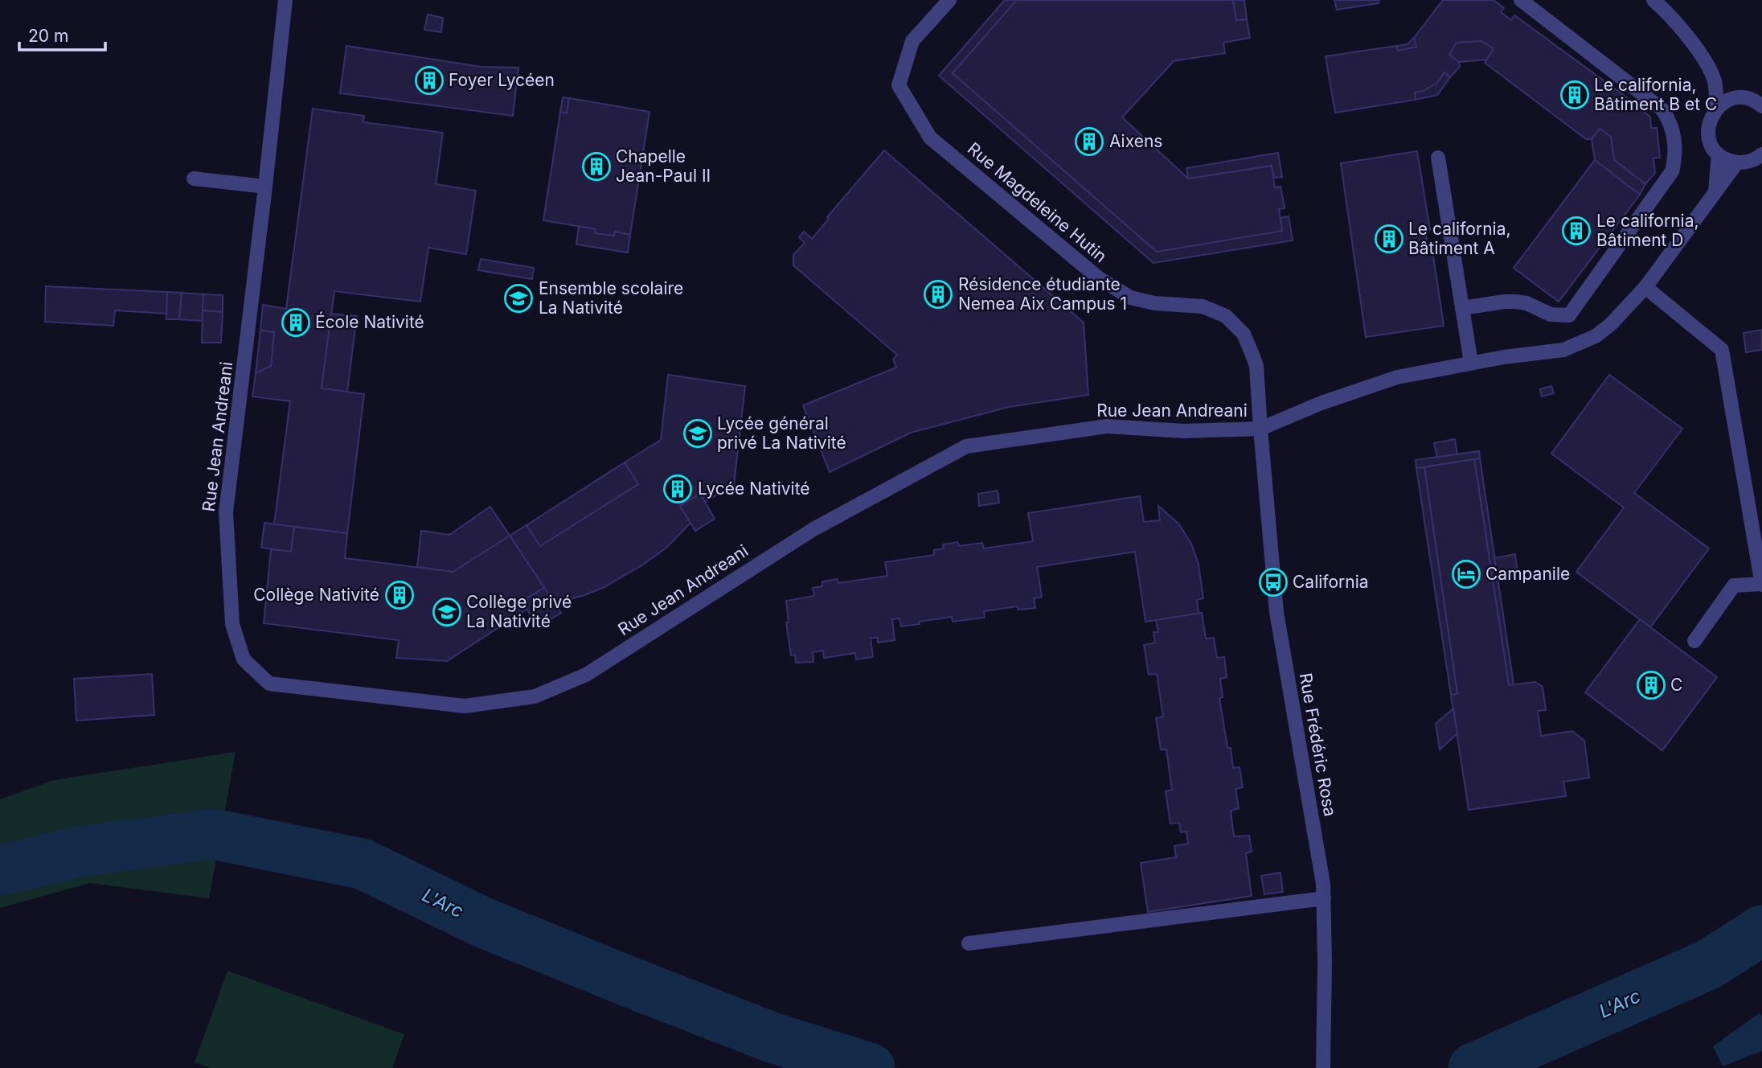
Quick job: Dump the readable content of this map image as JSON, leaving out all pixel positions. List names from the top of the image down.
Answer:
{
  "streets": {
    "street": ["Rue Magdeleine Hutin", "Rue Jean Andreani", "Rue Frédéric Rosa"]
  },
  "crossings": [
    ["Rue Magdeleine Hutin", "Rue Jean Andreani"],
    ["Rue Magdeleine Hutin", "Rue Frédéric Rosa"],
    ["Rue Jean Andreani", "Rue Frédéric Rosa"]
  ],
  "water": ["L'Arc"],
  "places": {
    "building": [
      "Foyer Lycéen",
      "Le california, Bâtiment B et C",
      "Aixens",
      "Chapelle Jean-Paul II",
      "Le california, Bâtiment D",
      "Le california, Bâtiment A",
      "Résidence étudiante Nemea Aix Campus 1",
      "École Nativité",
      "Lycée Nativité",
      "Collège Nativité",
      "C"
    ],
    "school or university": ["Ensemble scolaire La Nativité", "Lycée général privé La Nativité", "Collège privé La Nativité"],
    "hotel": ["Campanile"],
    "bus stop": ["California"]
  },
  "scale_bar": "20 m"
}
